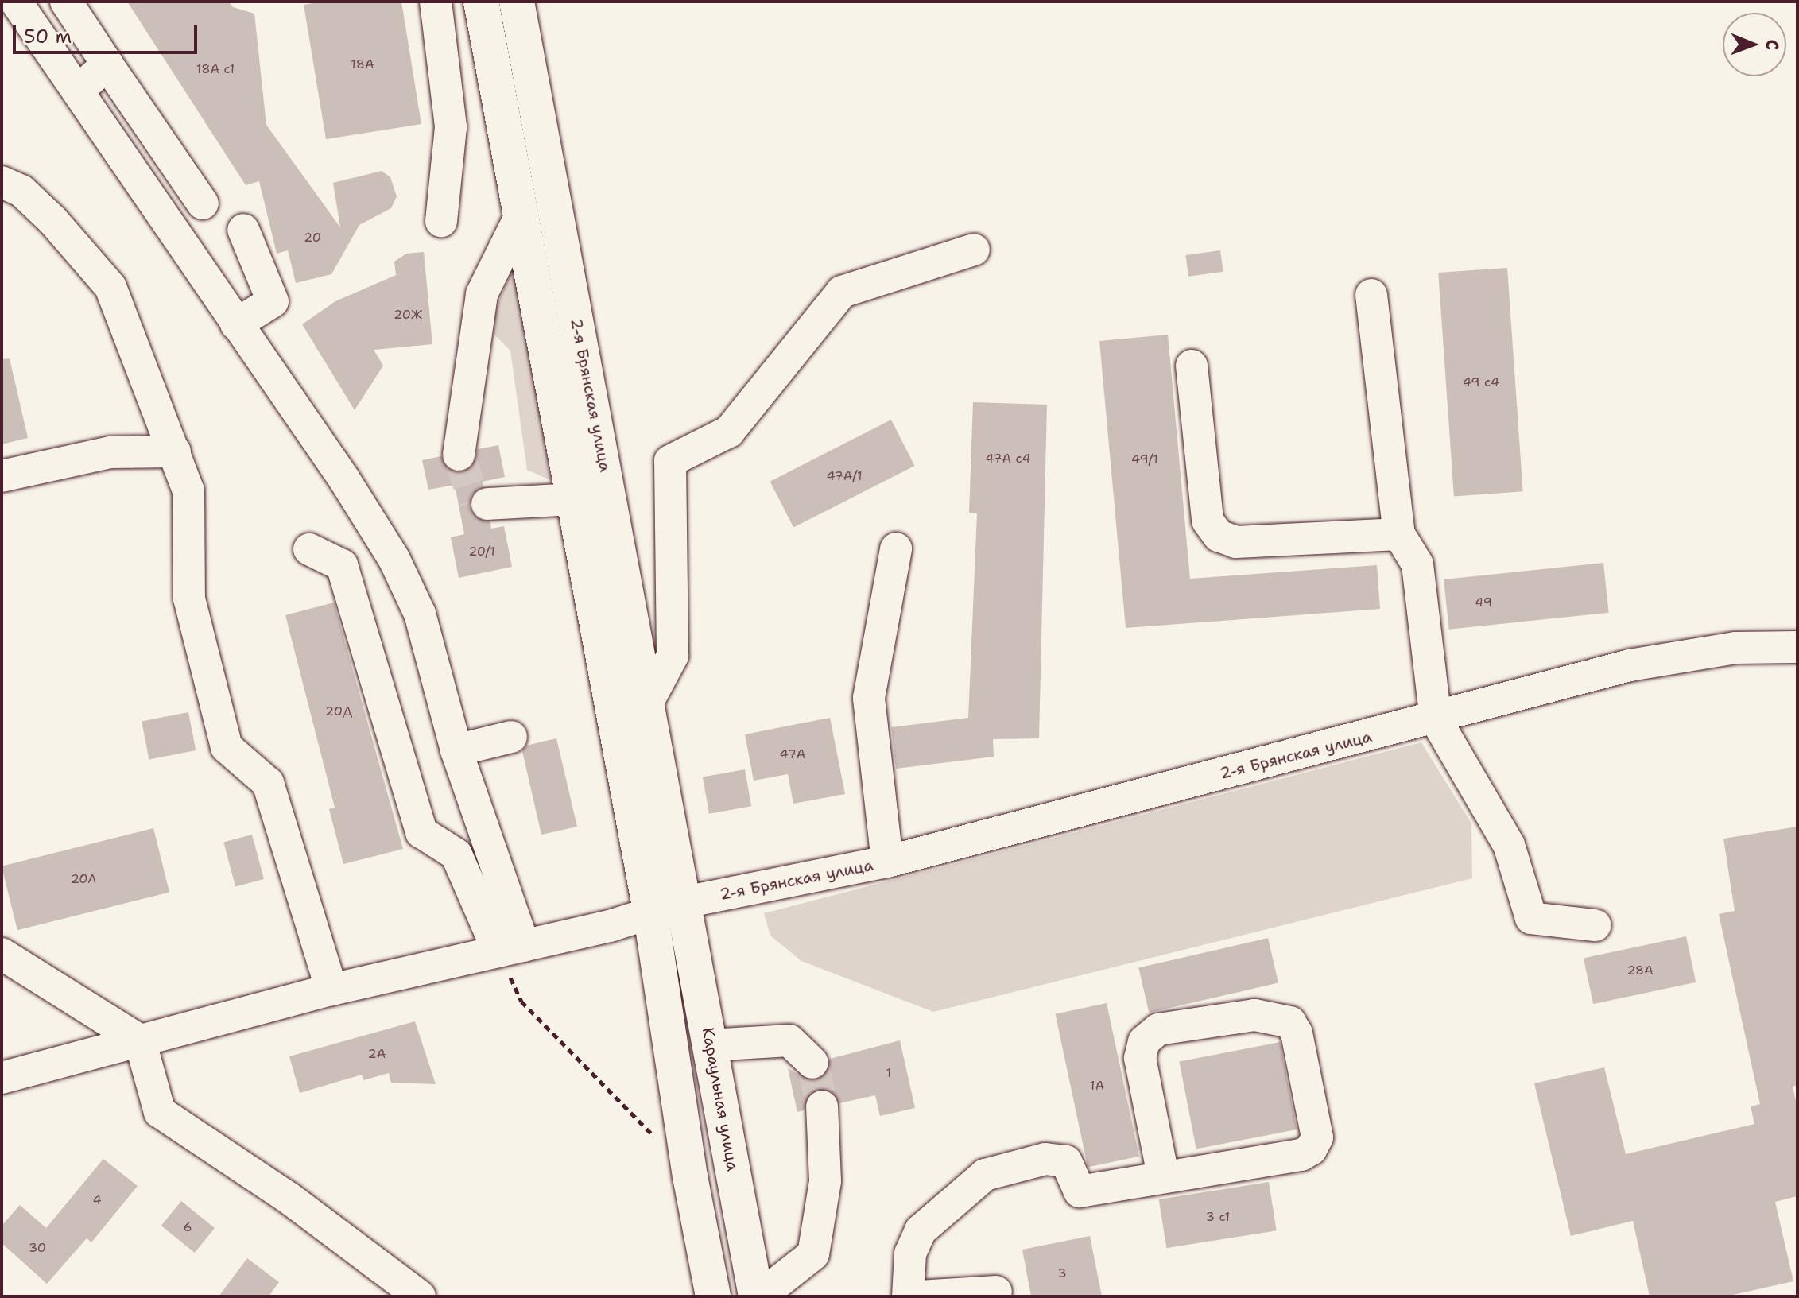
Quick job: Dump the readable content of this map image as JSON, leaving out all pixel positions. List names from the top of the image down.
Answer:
{
  "streets": {
    "main road": ["2-я Брянская улица", "Караульная улица"]
  },
  "crossings": [
    ["2-я Брянская улица", "Караульная улица"]
  ],
  "house_numbers": [
    "18А",
    "18А с1",
    "20",
    "20Ж",
    "49 с4",
    "47А с4",
    "49/1",
    "47А/1",
    "20/1",
    "49",
    "20Д",
    "47А",
    "20Л",
    "28А",
    "2А",
    "1",
    "1А",
    "4",
    "3 с1",
    "6",
    "30",
    "3"
  ],
  "scale_bar": "50 m",
  "north": "right"
}
